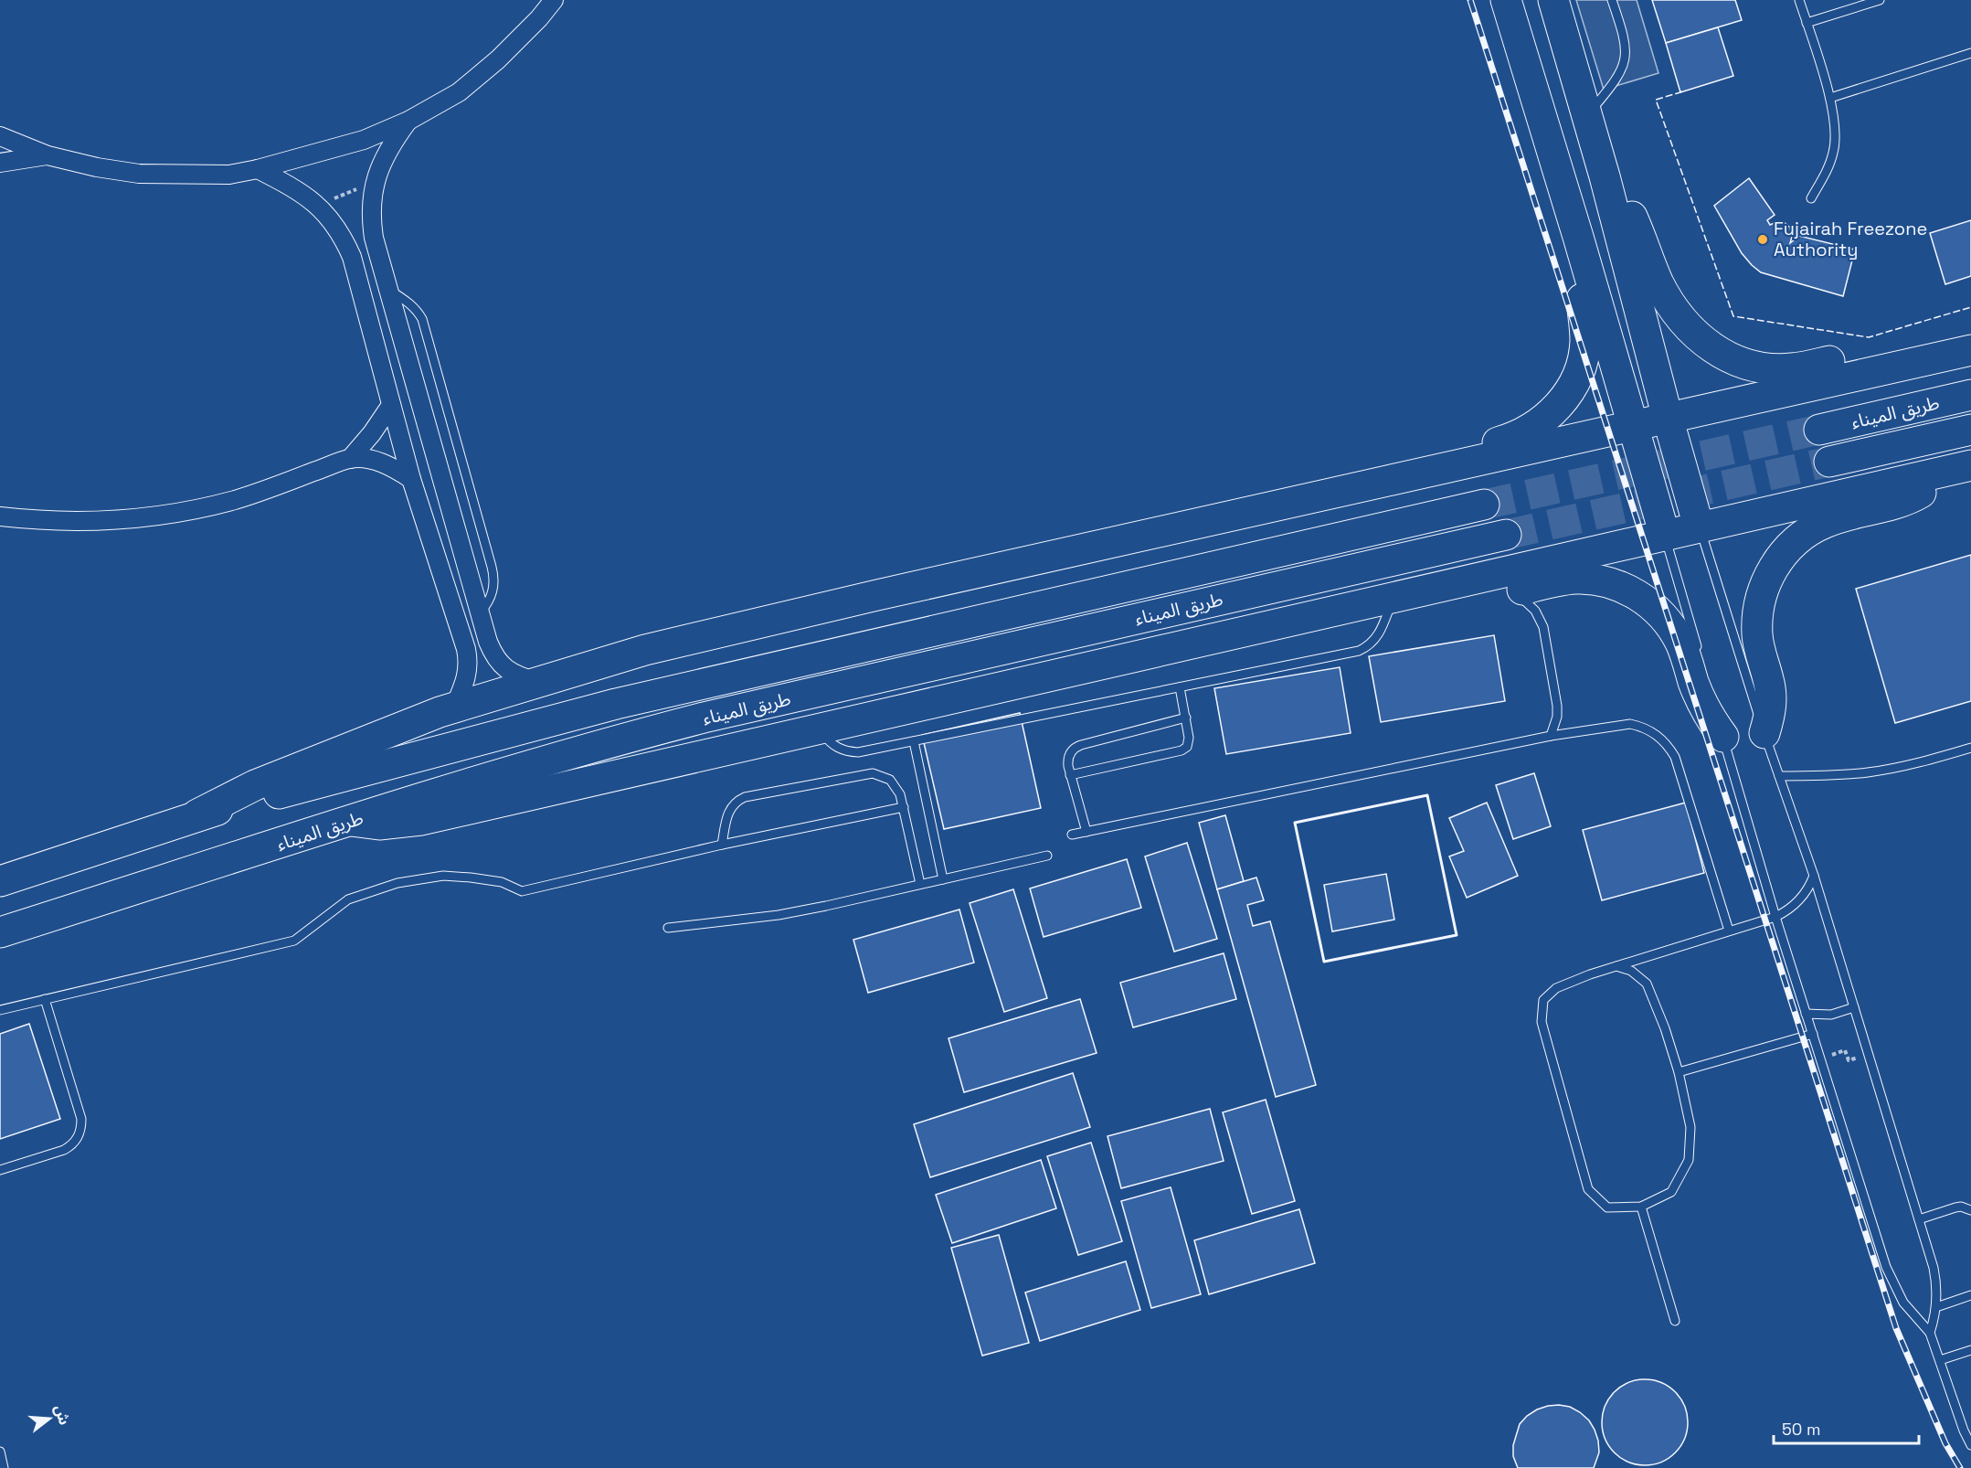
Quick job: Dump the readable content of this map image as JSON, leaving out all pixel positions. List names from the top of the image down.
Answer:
{
  "streets": {
    "highway": ["طريق الميناء"]
  },
  "places": ["Fujairah Freezone Authority"],
  "scale_bar": "50 m",
  "north": "right"
}
